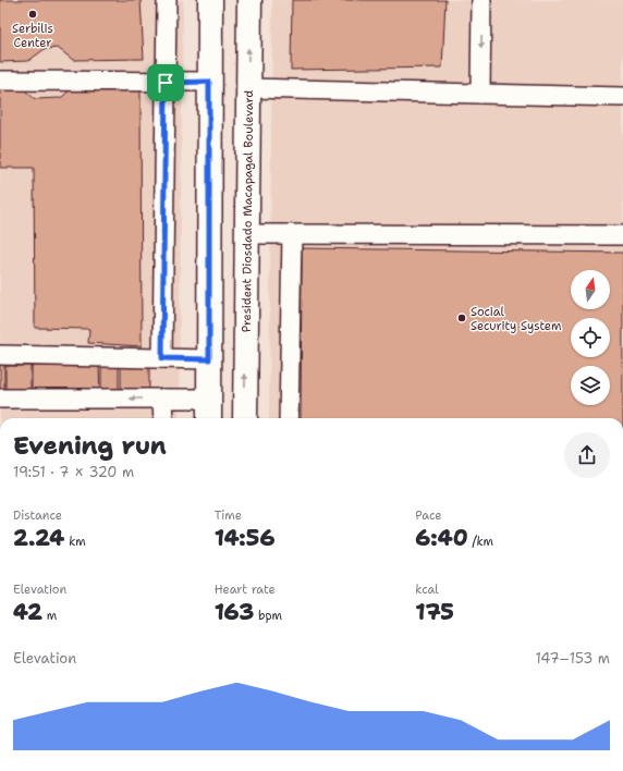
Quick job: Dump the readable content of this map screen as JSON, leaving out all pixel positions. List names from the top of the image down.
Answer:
{
  "streets": {
    "main road": ["President Diosdado Macapagal Boulevard"]
  },
  "places": ["Serbilis Center", "Social Security System"],
  "north": "top",
  "page": {
    "heading": ["Evening run", "19:51 · 7 × 320 m"],
    "stats": [
      ["Distance", "2.24 km"],
      ["Time", "14:56"],
      ["Pace", "6:40 /km"],
      ["Elevation", "42 m"],
      ["Heart rate", "163 bpm"],
      ["kcal", "175"]
    ],
    "chart": ["Elevation", "147–153 m"]
  }
}
